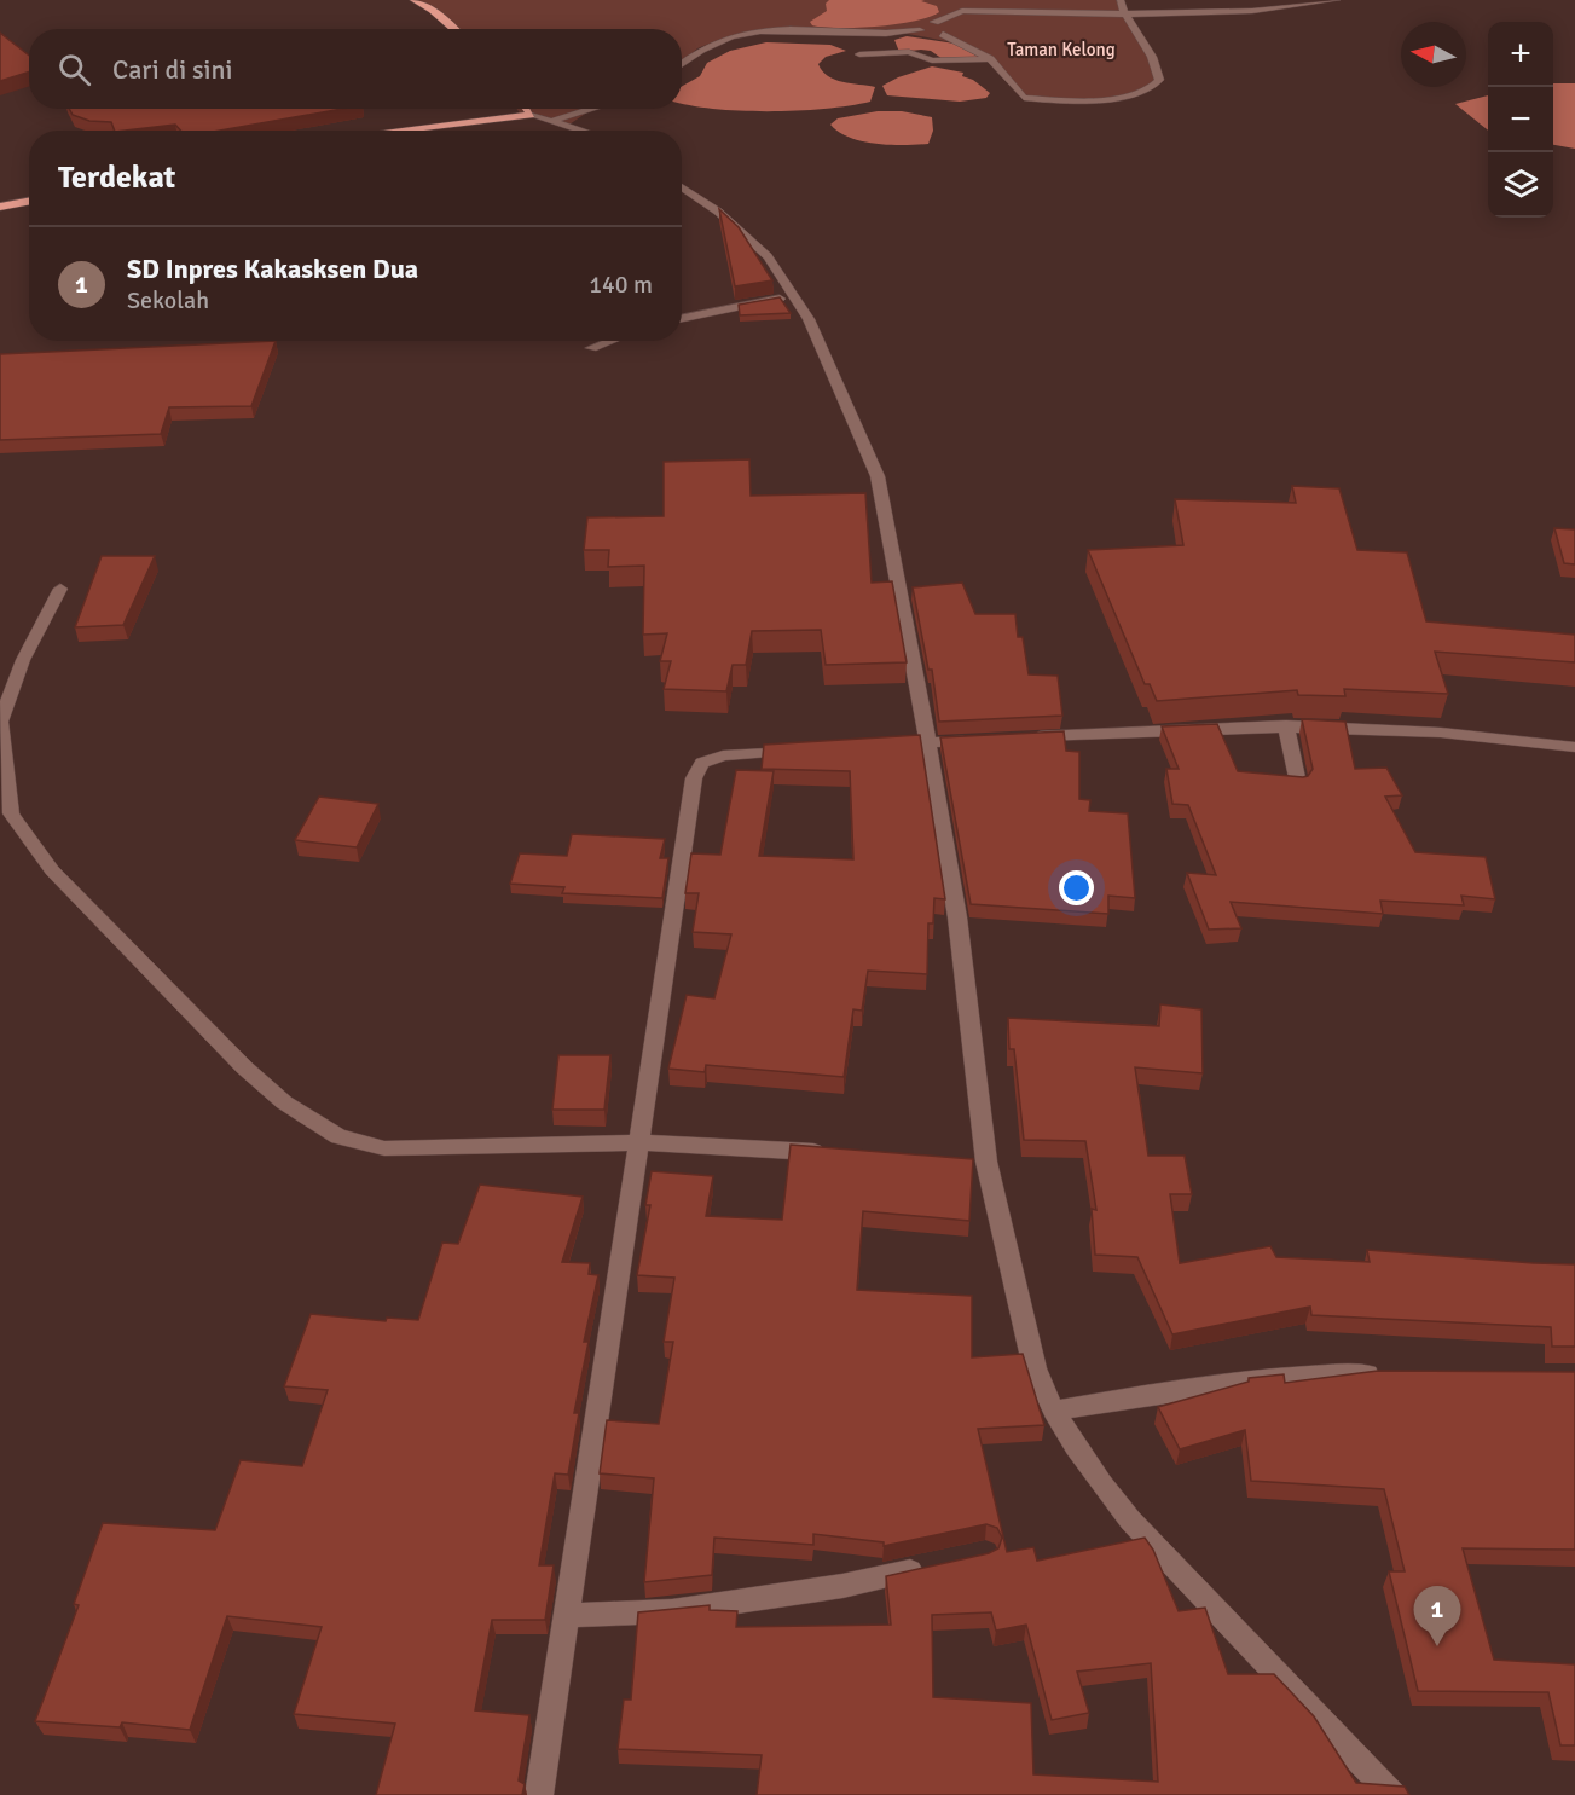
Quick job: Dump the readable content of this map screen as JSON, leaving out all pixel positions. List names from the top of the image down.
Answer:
{
  "parks": ["Taman Kelong"],
  "north": "left",
  "page": {
    "map_buttons": ["+", "−"],
    "search": "Cari di sini",
    "heading": "Terdekat",
    "list": [
      {
        "mark": "1",
        "name": "SD Inpres Kakasksen Dua",
        "note": "Sekolah",
        "value": "140 m"
      }
    ],
    "pins": "1"
  }
}
